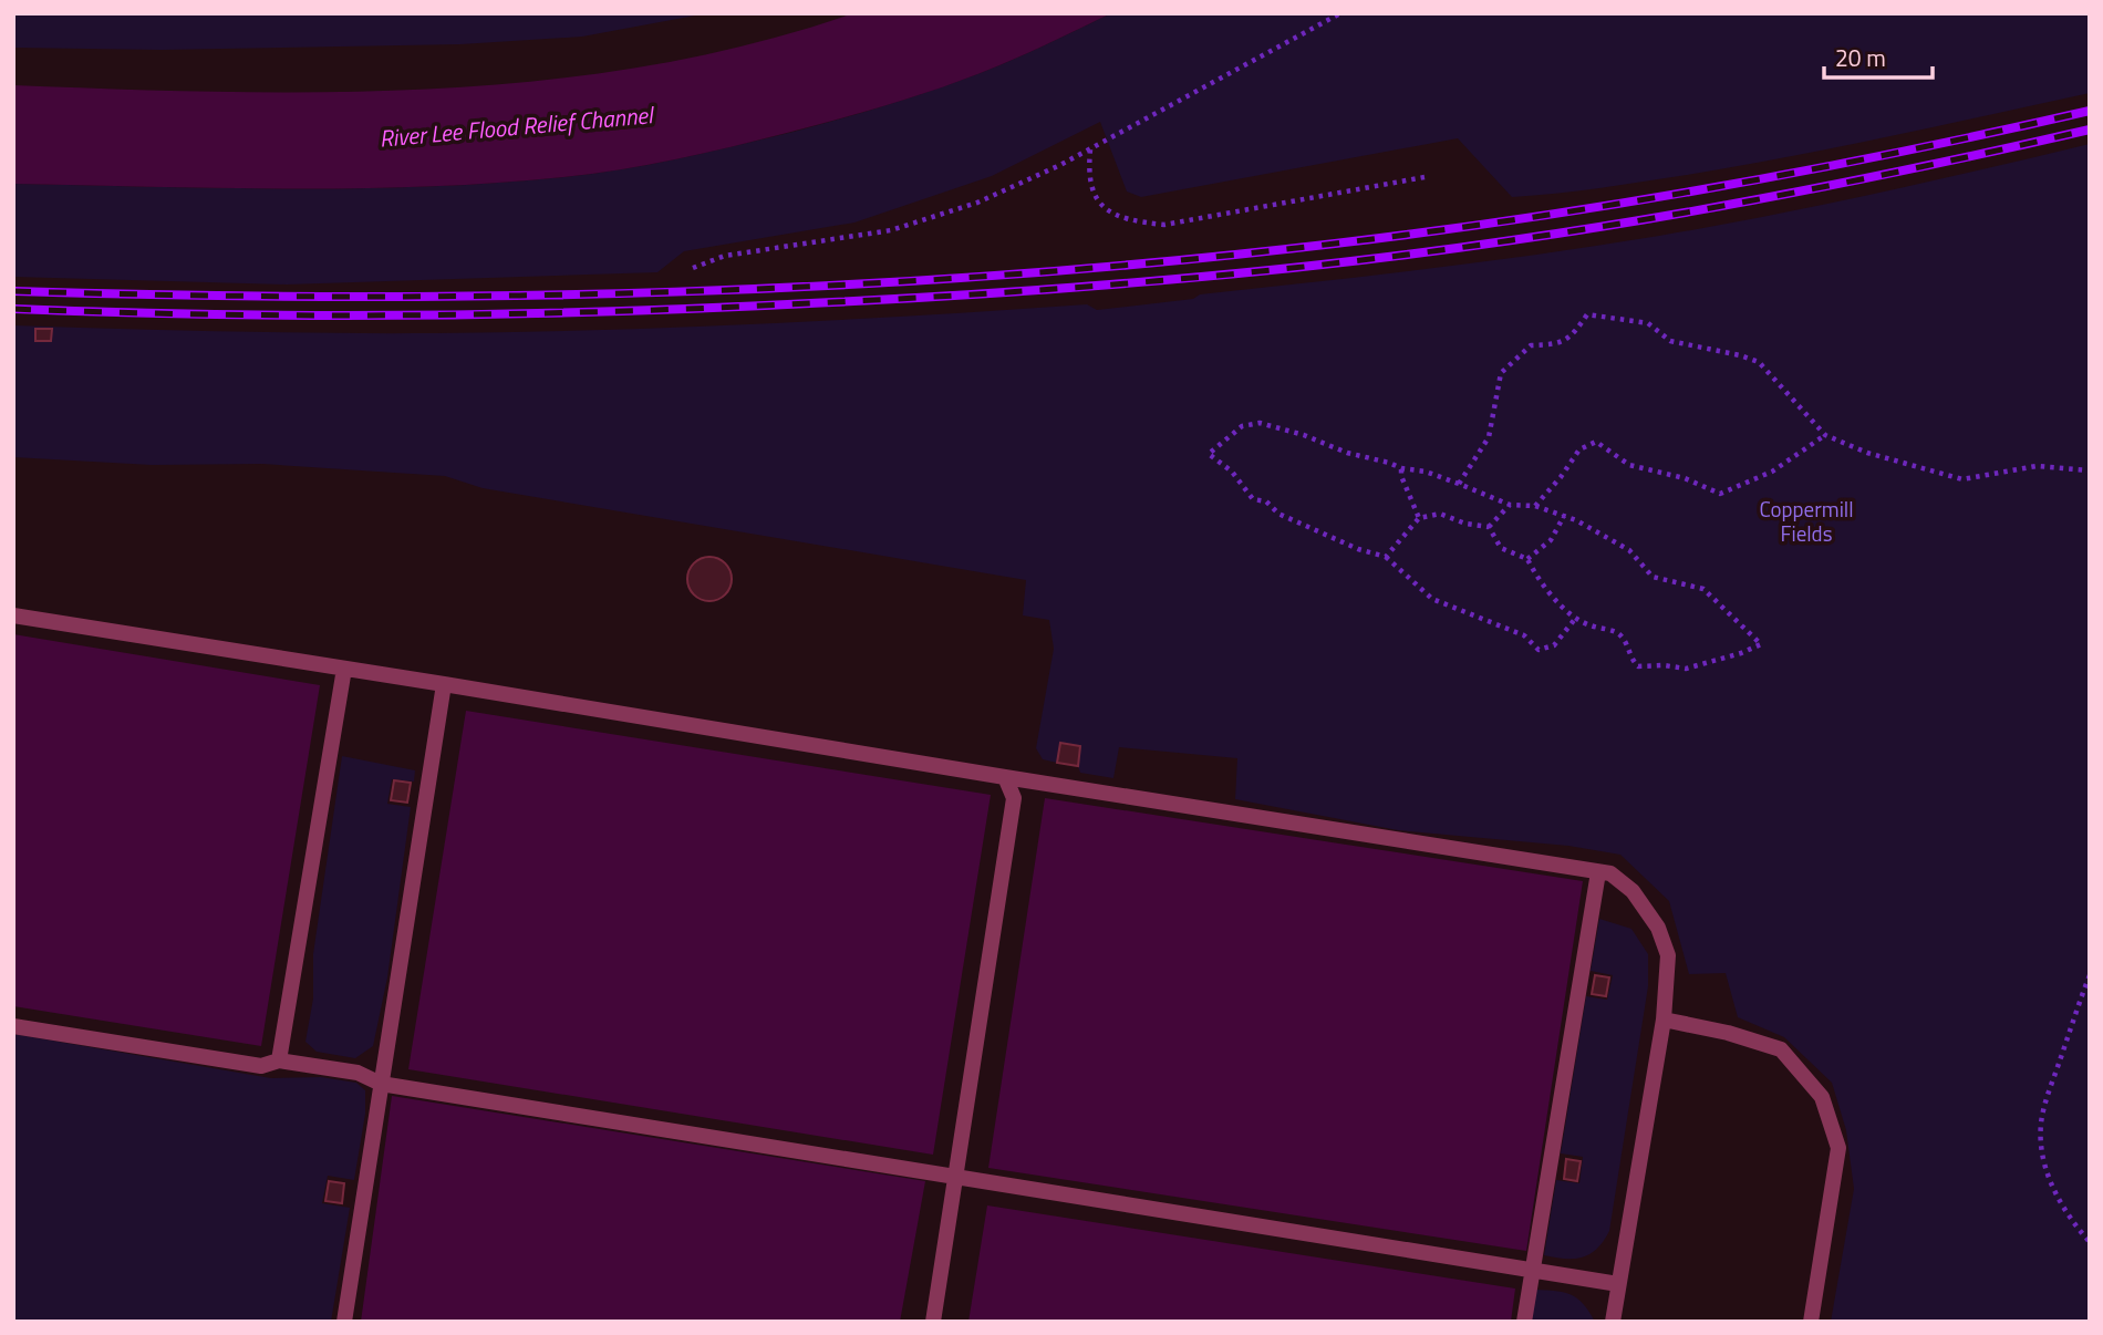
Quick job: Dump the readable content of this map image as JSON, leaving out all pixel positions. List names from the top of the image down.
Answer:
{
  "water": ["River Lee Flood Relief Channel"],
  "parks": ["Coppermill Fields"],
  "scale_bar": "20 m"
}
